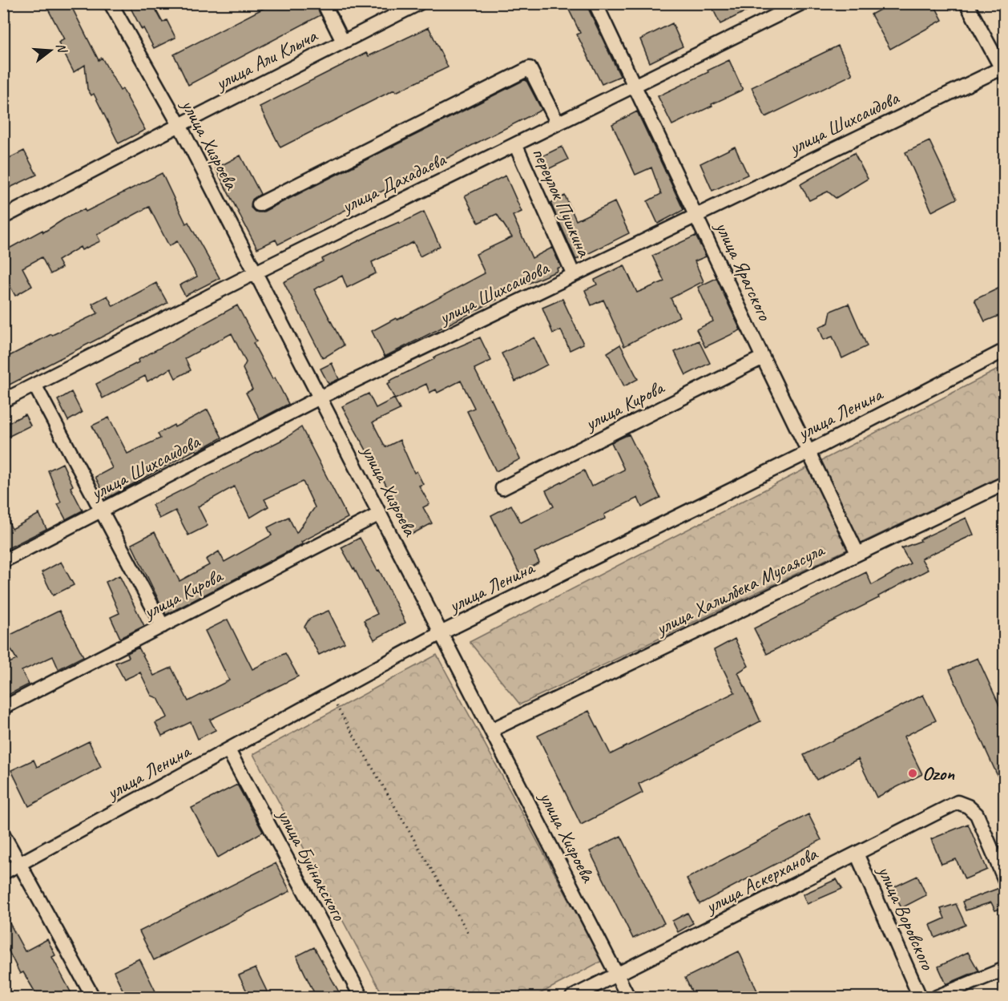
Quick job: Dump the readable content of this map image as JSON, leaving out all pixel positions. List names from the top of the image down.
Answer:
{
  "streets": {
    "street": [
      "улица Али Клыча",
      "улица Шихсаидова",
      "улица Хизроева",
      "улица Дахадаева",
      "переулок Пушкина",
      "улица Ярагского",
      "улица Кирова",
      "улица Ленина",
      "улица Халилбека Мусаясула",
      "улица Буйнакского",
      "улица Аскерханова",
      "улица Воровского"
    ]
  },
  "crossings": [
    ["улица Али Клыча", "улица Хизроева"],
    ["улица Шихсаидова", "улица Хизроева"],
    ["улица Шихсаидова", "переулок Пушкина"],
    ["улица Шихсаидова", "улица Ярагского"],
    ["улица Хизроева", "улица Дахадаева"],
    ["улица Хизроева", "улица Кирова"],
    ["улица Хизроева", "улица Ленина"],
    ["улица Хизроева", "улица Халилбека Мусаясула"],
    ["улица Хизроева", "улица Аскерханова"],
    ["улица Дахадаева", "переулок Пушкина"],
    ["улица Дахадаева", "улица Ярагского"],
    ["улица Ярагского", "улица Кирова"],
    ["улица Ярагского", "улица Ленина"],
    ["улица Ярагского", "улица Халилбека Мусаясула"],
    ["улица Ленина", "улица Буйнакского"],
    ["улица Аскерханова", "улица Воровского"]
  ],
  "places": ["Ozon"],
  "north": "right"
}
